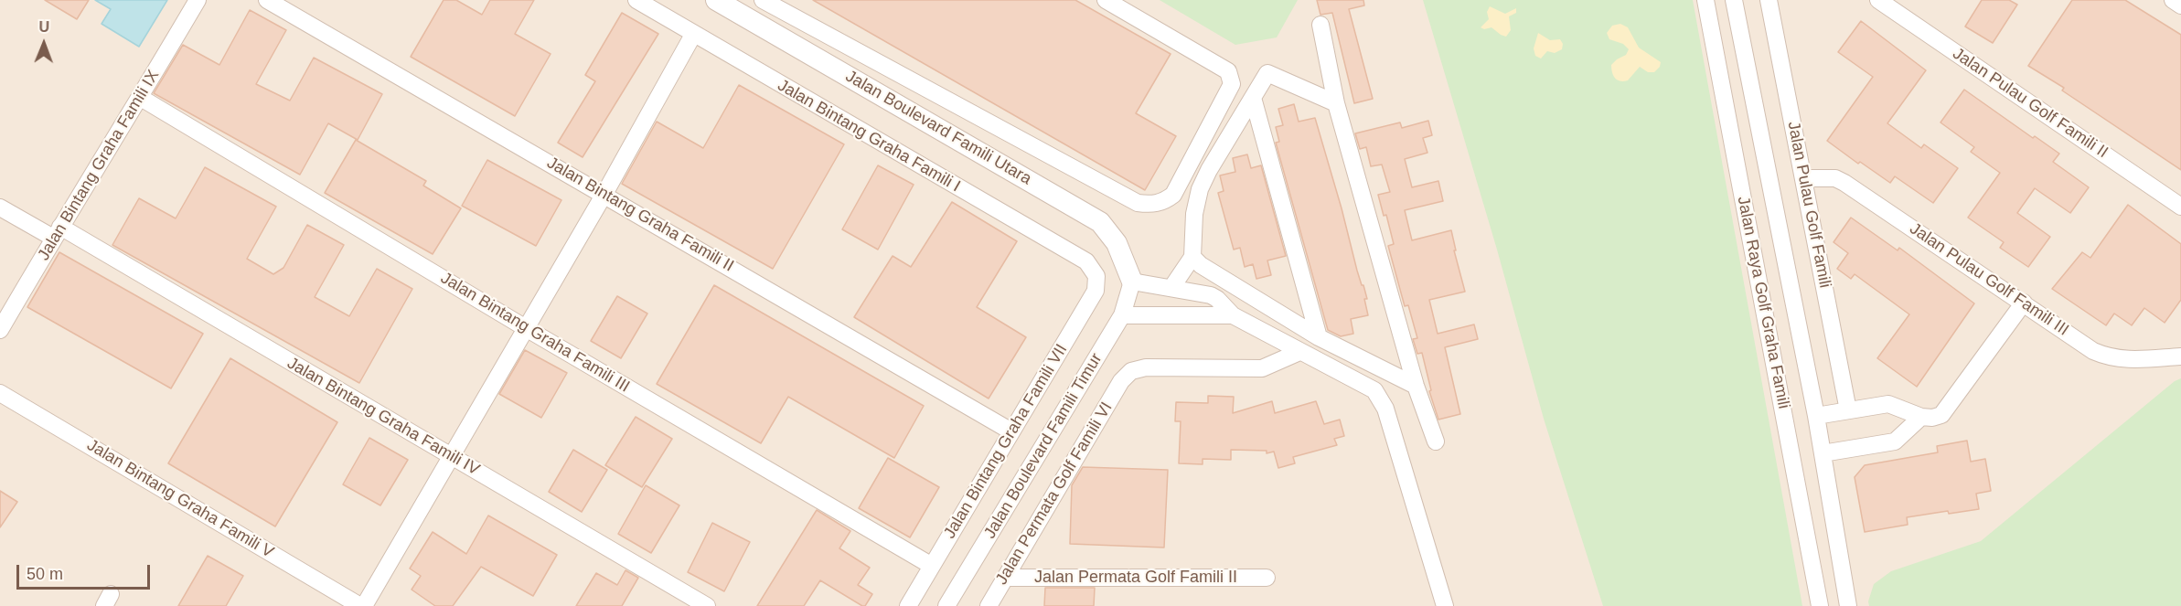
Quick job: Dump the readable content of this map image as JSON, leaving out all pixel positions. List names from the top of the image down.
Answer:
{
  "streets": {
    "street": [
      "Jalan Pulau Golf Famili II",
      "Jalan Boulevard Famili Utara",
      "Jalan Bintang Graha Famili I",
      "Jalan Bintang Graha Famili IX",
      "Jalan Pulau Golf Famili",
      "Jalan Bintang Graha Famili II",
      "Jalan Pulau Golf Famili III",
      "Jalan Raya Golf Graha Famili",
      "Jalan Bintang Graha Famili III",
      "Jalan Bintang Graha Famili IV",
      "Jalan Bintang Graha Famili VII",
      "Jalan Boulevard Famili Timur",
      "Jalan Permata Golf Famili VI",
      "Jalan Bintang Graha Famili V",
      "Jalan Permata Golf Famili II"
    ]
  },
  "crossings": [
    ["Jalan Boulevard Famili Utara", "Jalan Boulevard Famili Timur"],
    ["Jalan Bintang Graha Famili I", "Jalan Bintang Graha Famili VII"],
    ["Jalan Bintang Graha Famili IX", "Jalan Bintang Graha Famili III"],
    ["Jalan Bintang Graha Famili IX", "Jalan Bintang Graha Famili IV"],
    ["Jalan Pulau Golf Famili", "Jalan Pulau Golf Famili III"],
    ["Jalan Bintang Graha Famili II", "Jalan Bintang Graha Famili VII"],
    ["Jalan Bintang Graha Famili III", "Jalan Bintang Graha Famili VII"],
    ["Jalan Permata Golf Famili VI", "Jalan Permata Golf Famili II"]
  ],
  "scale_bar": "50 m",
  "north": "top"
}
